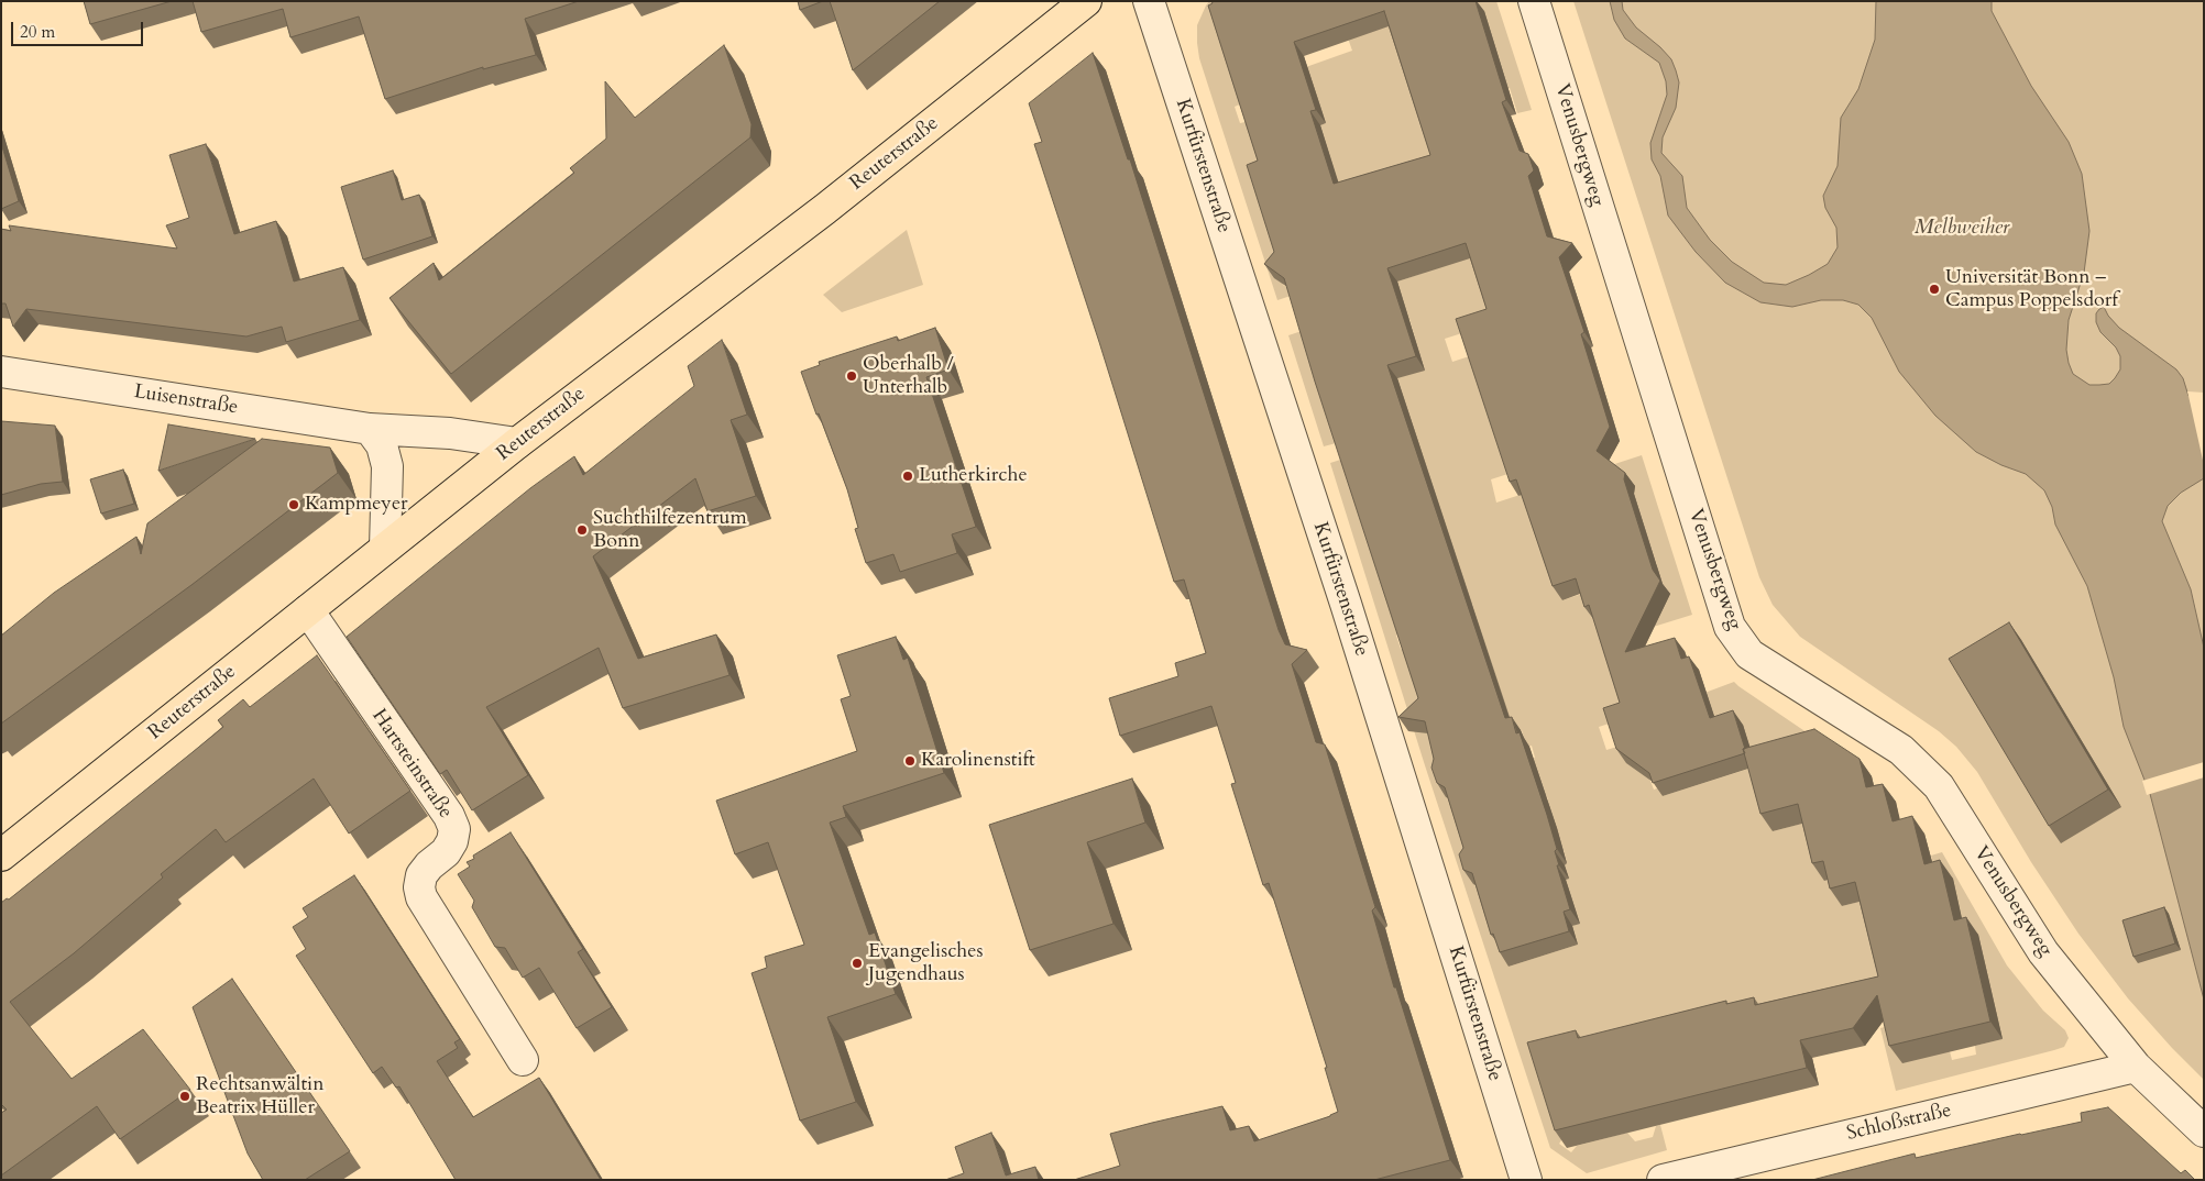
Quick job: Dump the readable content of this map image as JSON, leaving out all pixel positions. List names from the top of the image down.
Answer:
{
  "streets": {
    "main road": ["Reuterstraße"],
    "street": [
      "Venusbergweg",
      "Kurfürstenstraße",
      "Luisenstraße",
      "Hartsteinstraße",
      "Schloßstraße"
    ]
  },
  "crossings": [
    ["Venusbergweg", "Schloßstraße"],
    ["Reuterstraße", "Luisenstraße"],
    ["Reuterstraße", "Hartsteinstraße"]
  ],
  "water": ["Melbweiher"],
  "places": [
    "Universität Bonn – Campus Poppelsdorf",
    "Oberhalb / Unterhalb",
    "Lutherkirche",
    "Kampmeyer",
    "Suchthilfezentrum Bonn",
    "Karolinenstift",
    "Evangelisches Jugendhaus",
    "Rechtsanwältin Beatrix Hüller"
  ],
  "scale_bar": "20 m"
}
